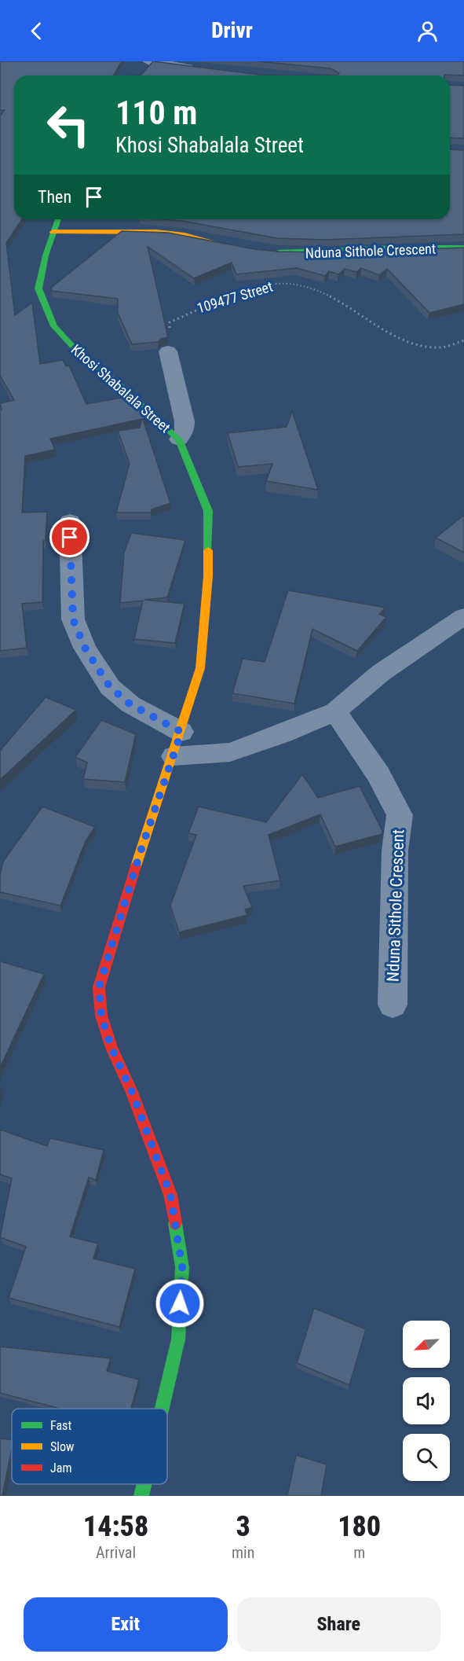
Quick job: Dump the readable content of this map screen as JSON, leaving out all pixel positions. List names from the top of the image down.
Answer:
{
  "streets": {
    "street": ["Nduna Sithole Crescent", "Khosi Shabalala Street"],
    "path": ["109477 Street"]
  },
  "legend": ["Fast", "Slow", "Jam"],
  "north": "bottom left",
  "page": {
    "header": "Drivr",
    "turn": ["110 m", "Khosi Shabalala Street"],
    "then": "Then",
    "eta": [
      "14:58",
      "Arrival",
      "3",
      "min",
      "180",
      "m"
    ],
    "buttons": ["Exit", "Share"]
  }
}
